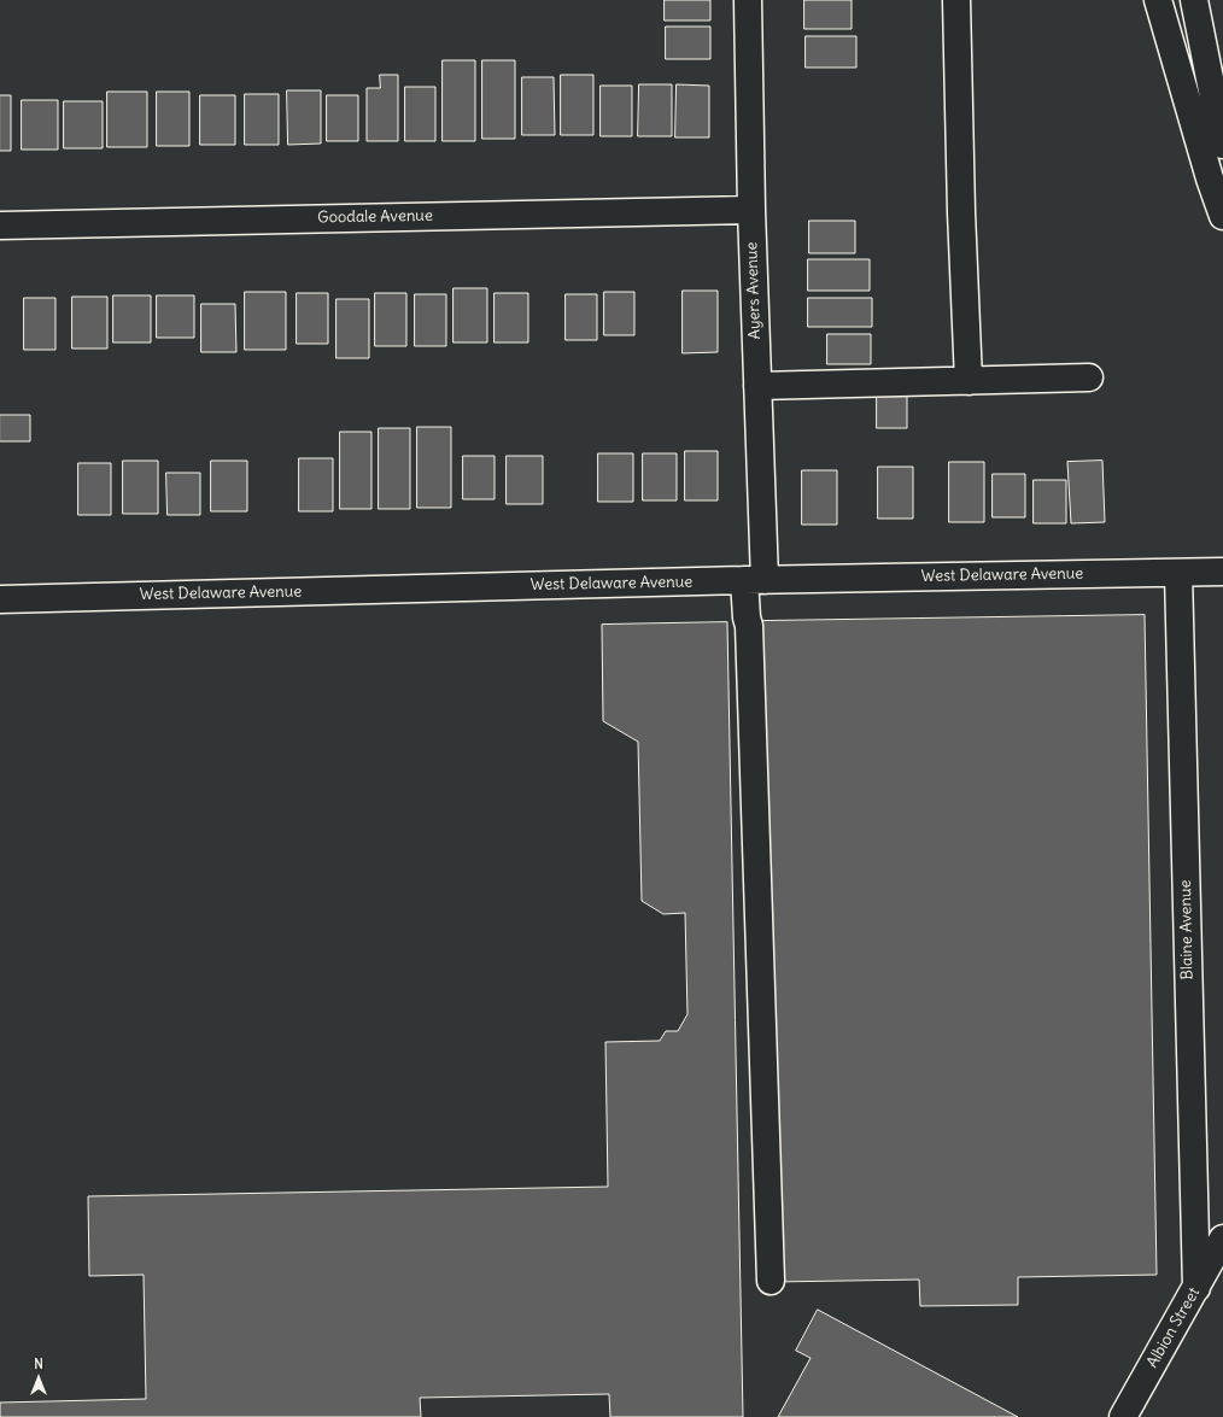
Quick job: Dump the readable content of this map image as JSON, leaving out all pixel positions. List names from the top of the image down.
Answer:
{
  "streets": {
    "main road": [
      "Goodale Avenue",
      "Ayers Avenue",
      "West Delaware Avenue",
      "Blaine Avenue",
      "Albion Street"
    ]
  },
  "crossings": [
    ["Goodale Avenue", "Ayers Avenue"],
    ["Ayers Avenue", "West Delaware Avenue"],
    ["West Delaware Avenue", "Blaine Avenue"],
    ["Blaine Avenue", "Albion Street"]
  ],
  "north": "top"
}
